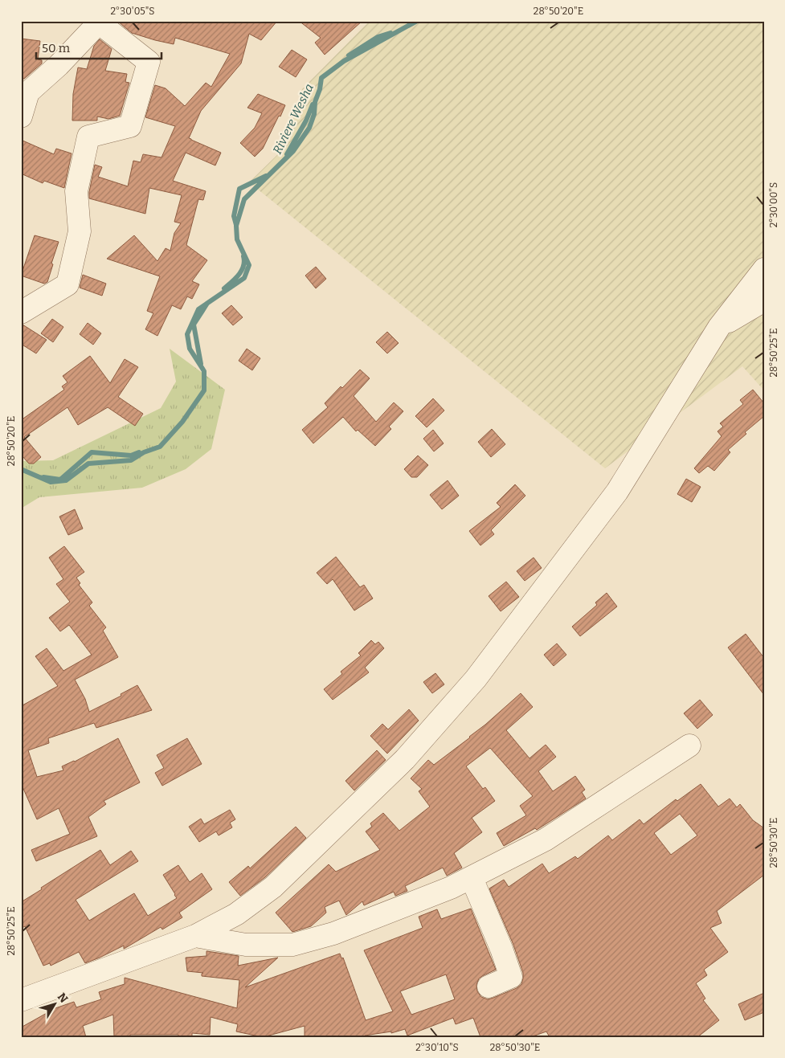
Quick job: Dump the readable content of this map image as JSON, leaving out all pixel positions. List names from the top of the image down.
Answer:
{
  "water": ["Riviere Wesha"],
  "scale_bar": "50 m",
  "north": "top right",
  "coordinates": [
    "2°30'05\"S",
    "28°50'20\"E",
    "2°30'00\"S",
    "28°50'25\"E",
    "28°50'30\"E",
    "2°30'10\"S"
  ]
}
